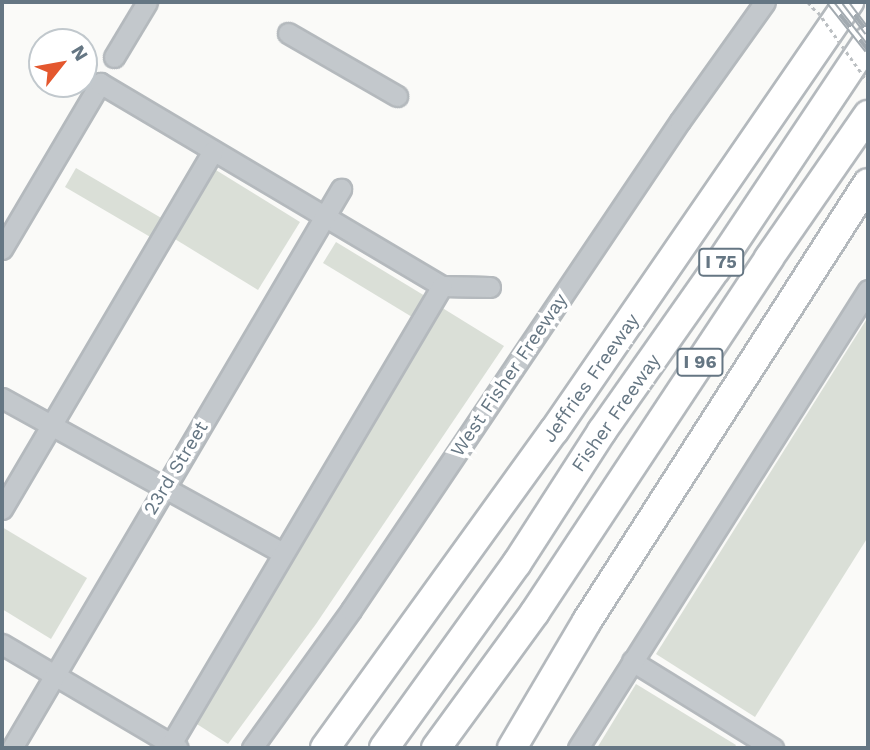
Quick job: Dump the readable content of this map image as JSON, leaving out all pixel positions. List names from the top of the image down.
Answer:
{
  "streets": {
    "highway": [
      "I 75",
      "I 96",
      "Jeffries Freeway",
      "Fisher Freeway"
    ],
    "street": ["West Fisher Freeway", "23rd Street"]
  },
  "north": "top right"
}
